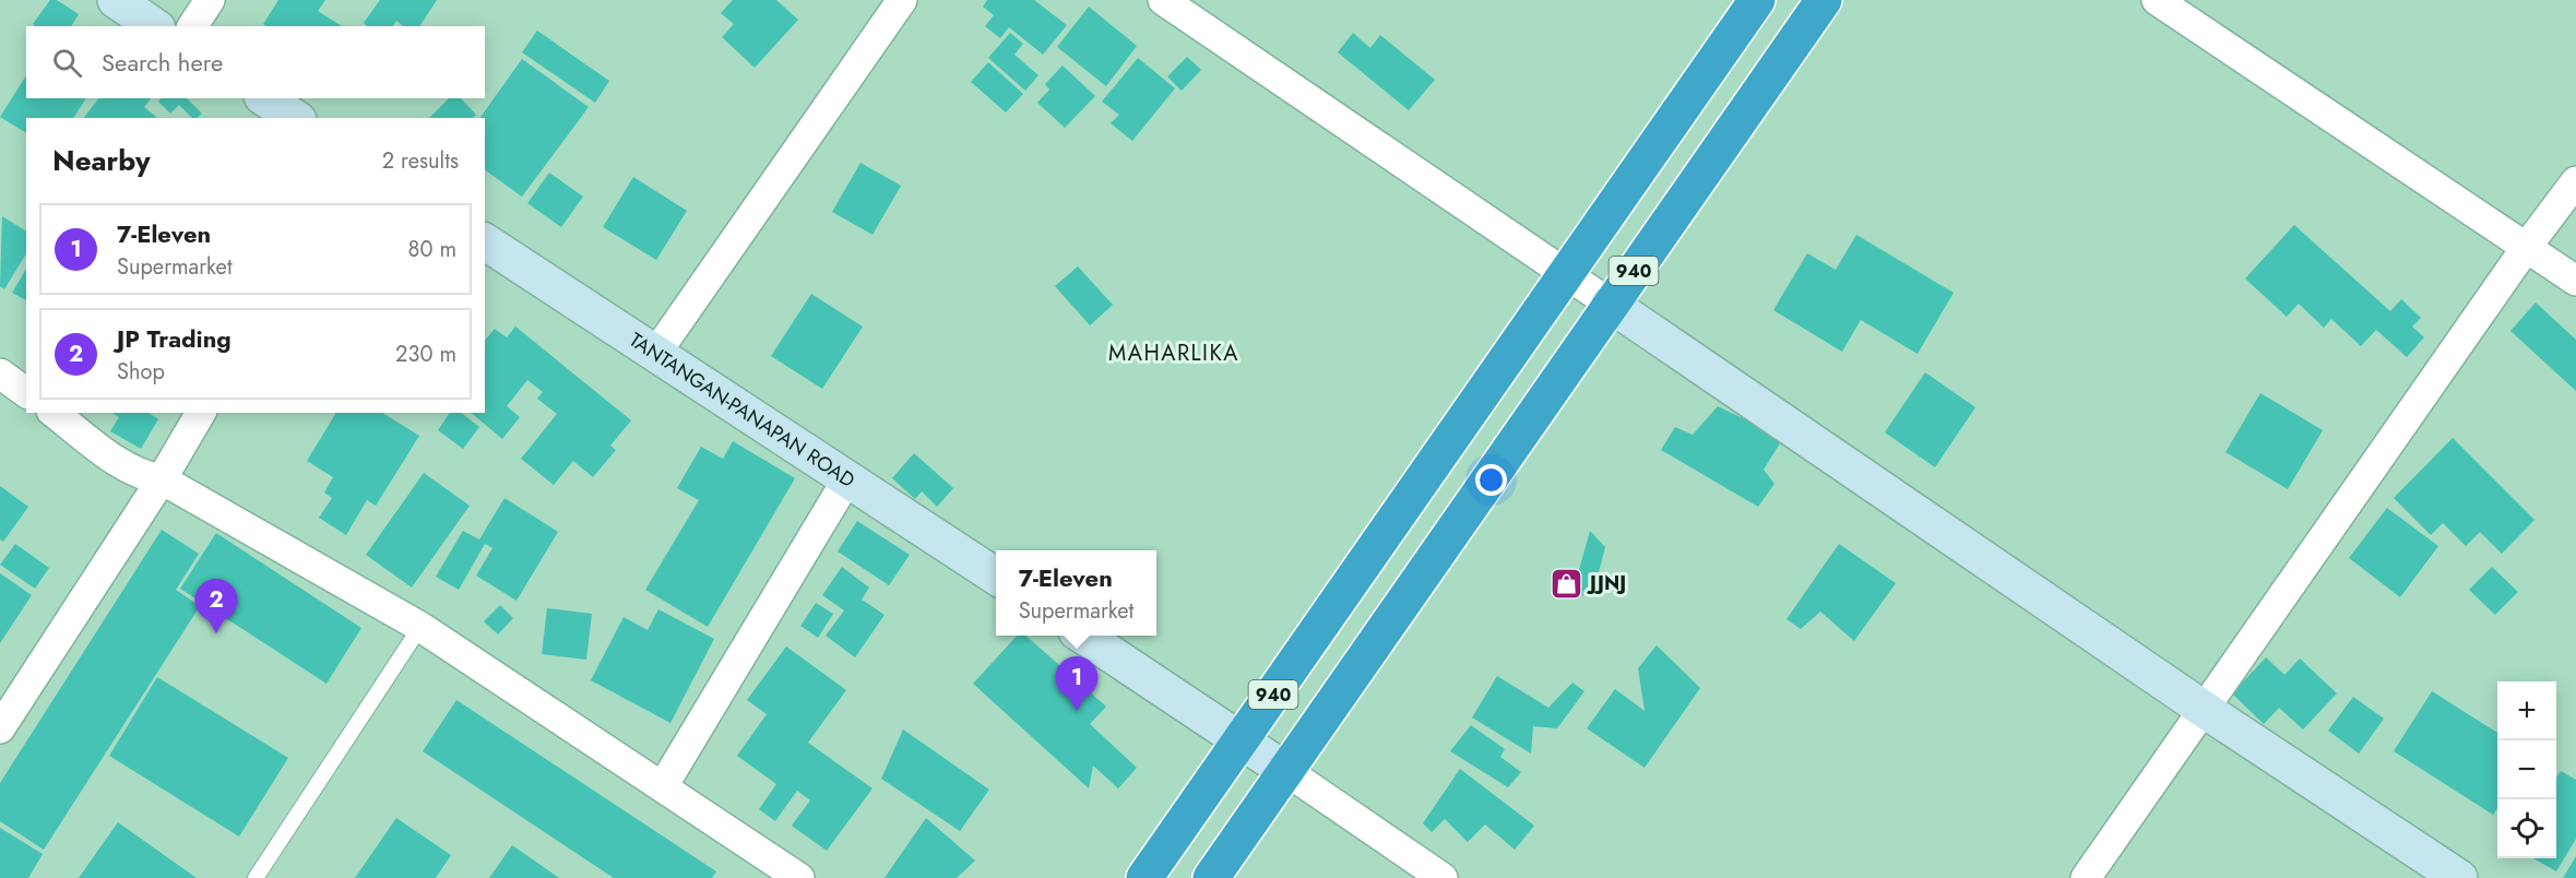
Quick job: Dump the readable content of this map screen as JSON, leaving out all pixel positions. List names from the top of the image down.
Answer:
{
  "streets": {
    "highway": ["940"],
    "street": ["TANTANGAN-PANAPAN ROAD"]
  },
  "districts": ["MAHARLIKA"],
  "places": {
    "shop": ["JJNJ"]
  },
  "page": {
    "search": "Search here",
    "heading": ["Nearby", "2 results"],
    "list": [
      {
        "mark": "1",
        "name": "7-Eleven",
        "note": "Supermarket",
        "value": "80 m"
      },
      {
        "mark": "2",
        "name": "JP Trading",
        "note": "Shop",
        "value": "230 m"
      }
    ],
    "popup": ["7-Eleven", "Supermarket"],
    "pins": ["2", "1"],
    "map_buttons": ["+", "−"]
  }
}
